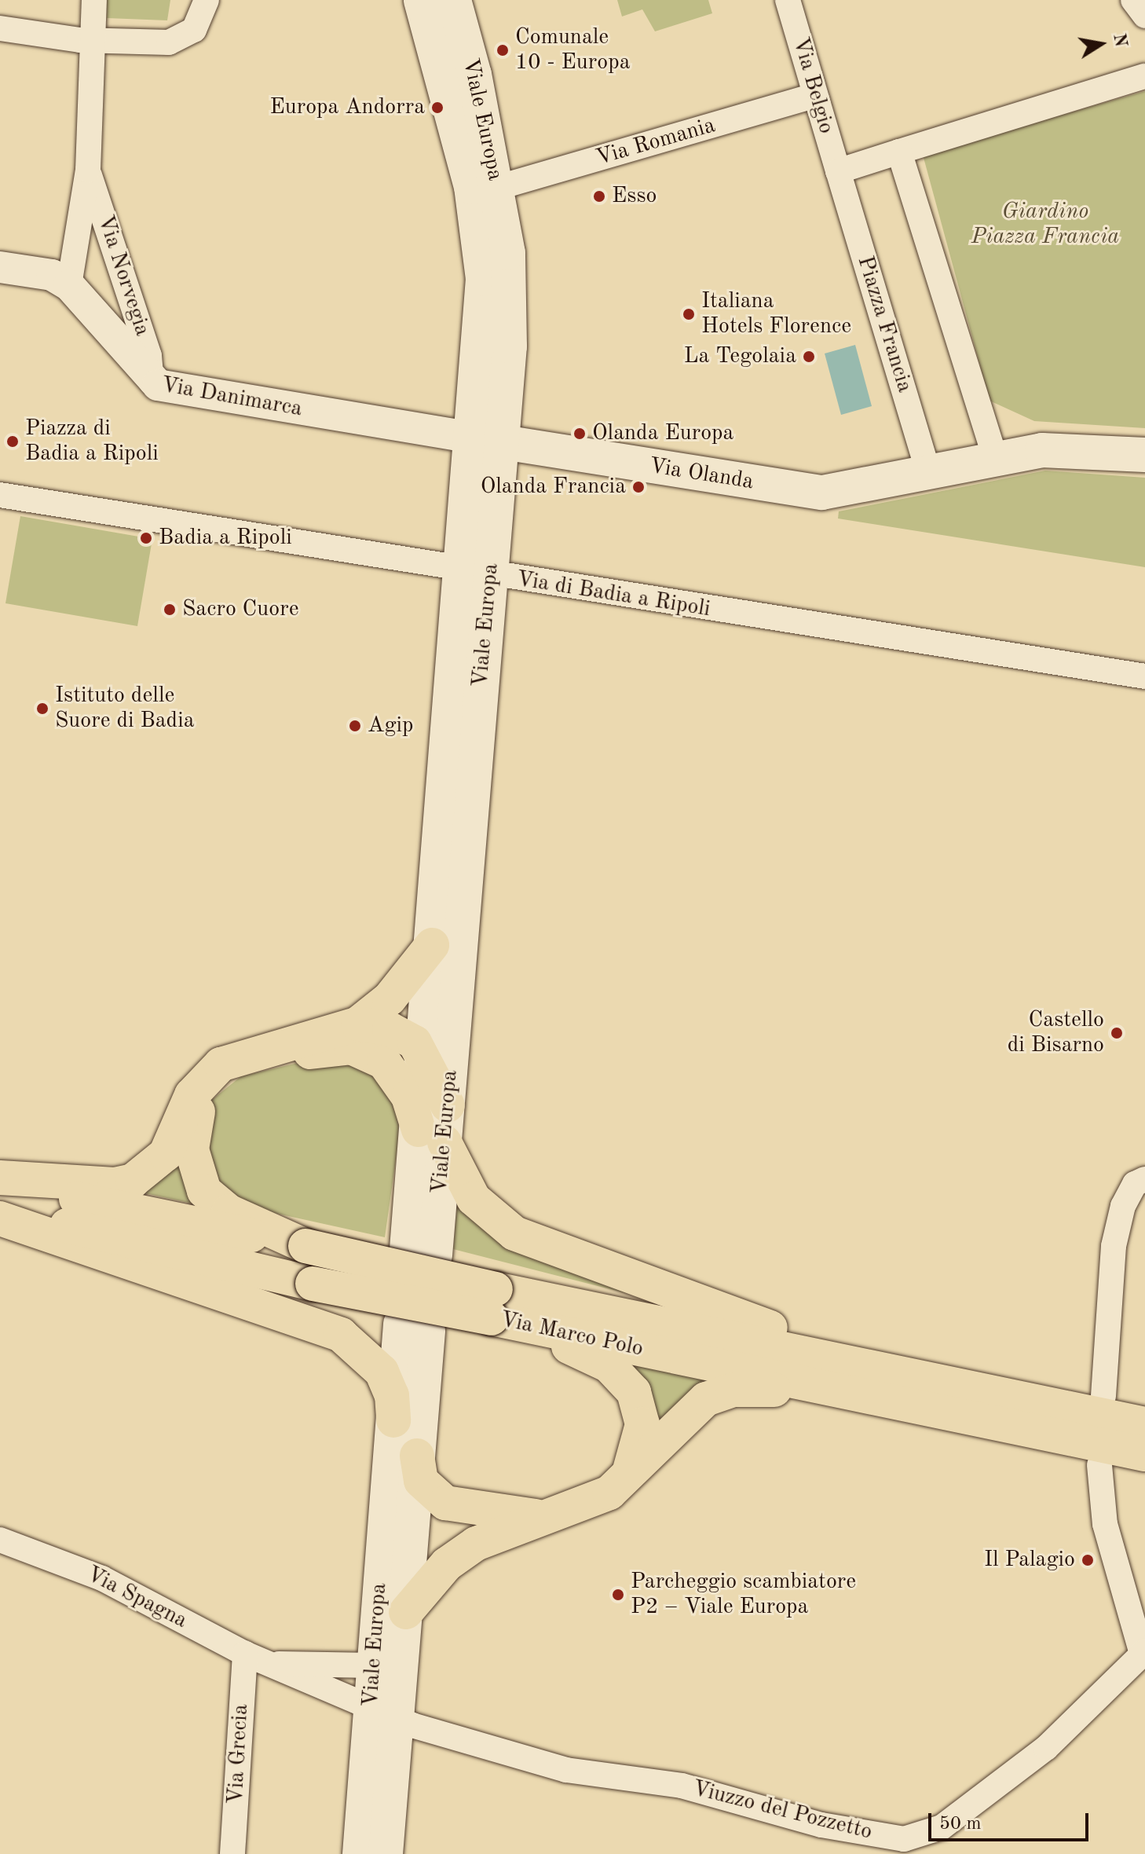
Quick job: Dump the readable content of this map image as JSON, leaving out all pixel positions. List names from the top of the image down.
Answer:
{
  "streets": {
    "highway": ["Via Marco Polo"],
    "main road": ["Viale Europa", "Via Olanda"],
    "street": [
      "Via Belgio",
      "Via Romania",
      "Via Norvegia",
      "Piazza Francia",
      "Via Danimarca",
      "Via di Badia a Ripoli",
      "Via Spagna",
      "Via Grecia",
      "Viuzzo del Pozzetto"
    ]
  },
  "crossings": [
    ["Via Belgio", "Via Romania"],
    ["Via Belgio", "Piazza Francia"],
    ["Viale Europa", "Via Romania"],
    ["Viale Europa", "Via Danimarca"],
    ["Viale Europa", "Via Olanda"],
    ["Viale Europa", "Via di Badia a Ripoli"],
    ["Viale Europa", "Via Spagna"],
    ["Viale Europa", "Viuzzo del Pozzetto"],
    ["Via Norvegia", "Via Danimarca"],
    ["Piazza Francia", "Via Olanda"],
    ["Via Danimarca", "Via Olanda"],
    ["Via Spagna", "Via Grecia"],
    ["Via Spagna", "Viuzzo del Pozzetto"]
  ],
  "parks": ["Giardino Piazza Francia"],
  "places": [
    "Comunale 10 - Europa",
    "Europa Andorra",
    "Esso",
    "Italiana Hotels Florence",
    "La Tegolaia",
    "Olanda Europa",
    "Piazza di Badia a Ripoli",
    "Olanda Francia",
    "Badia a Ripoli",
    "Sacro Cuore",
    "Istituto delle Suore di Badia",
    "Agip",
    "Castello di Bisarno",
    "Il Palagio",
    "Parcheggio scambiatore P2 – Viale Europa"
  ],
  "scale_bar": "50 m",
  "north": "right"
}
